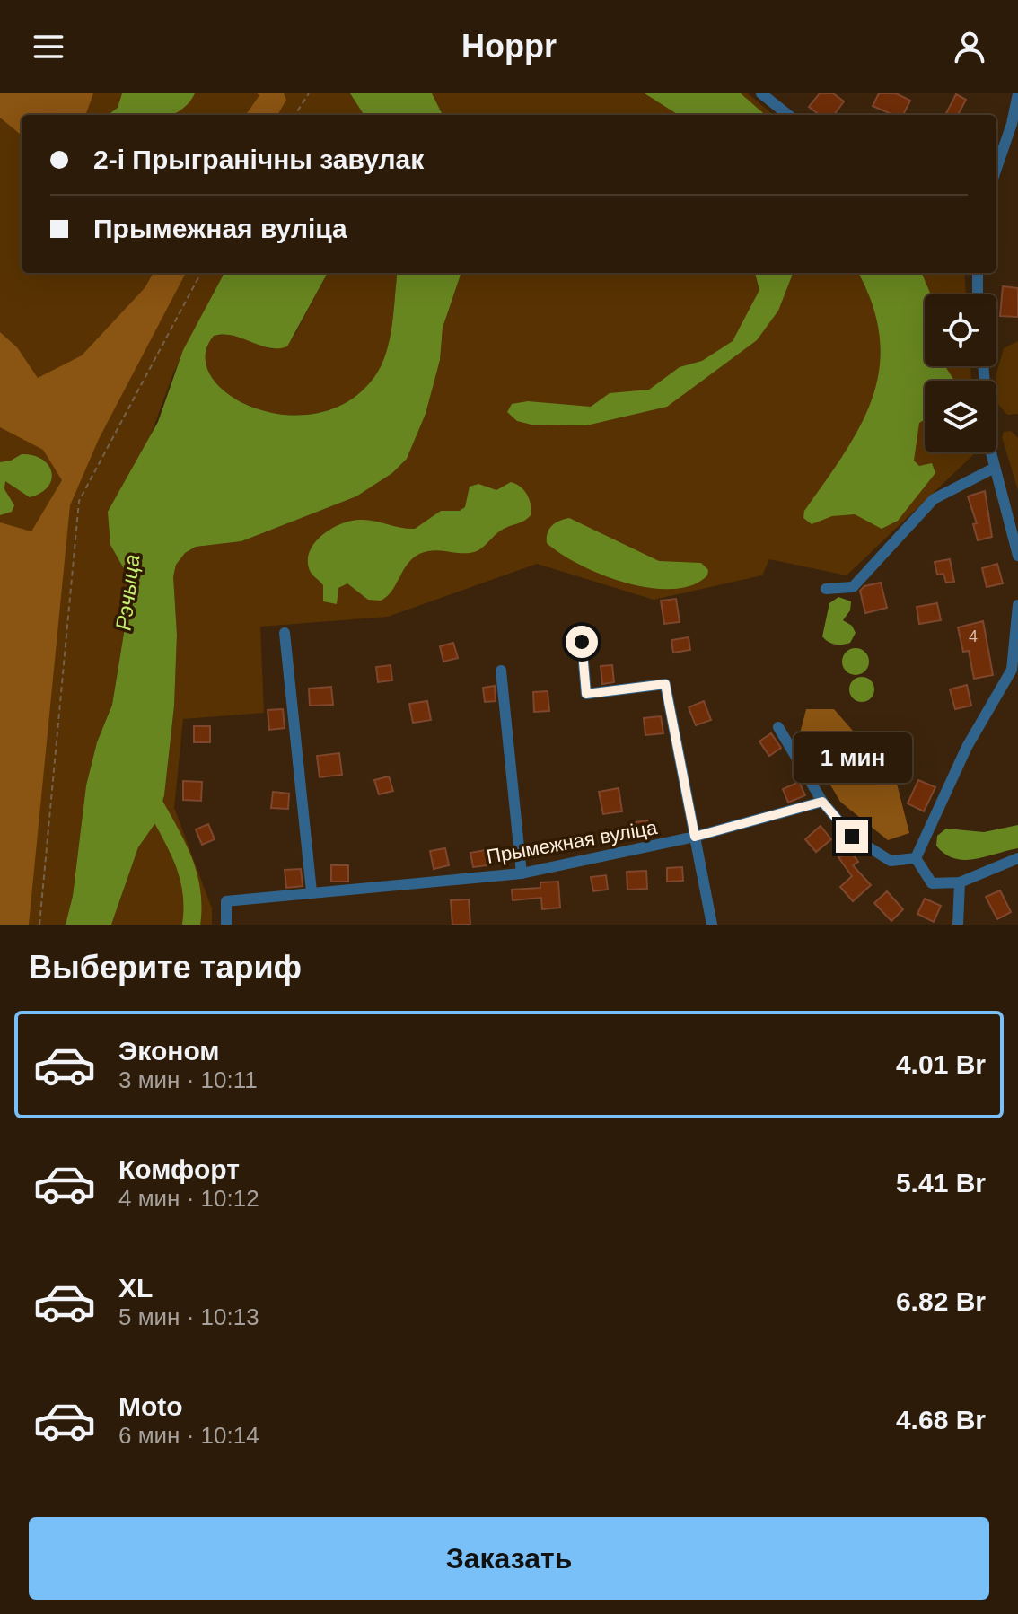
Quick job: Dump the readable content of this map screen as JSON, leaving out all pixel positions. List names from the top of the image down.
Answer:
{
  "streets": {
    "street": ["Прымежная вуліца"]
  },
  "water": ["Рэчыца"],
  "house_numbers": ["4"],
  "page": {
    "header": "Hoppr",
    "banner": ["2-і Прыгранічны завулак", "Прымежная вуліца"],
    "bubble": "1 мин",
    "heading": "Выберите тариф",
    "list": [
      {
        "name": "Эконом",
        "note": "3 мин · 10:11",
        "value": "4.01 Br"
      },
      {
        "name": "Комфорт",
        "note": "4 мин · 10:12",
        "value": "5.41 Br"
      },
      {
        "name": "XL",
        "note": "5 мин · 10:13",
        "value": "6.82 Br"
      },
      {
        "name": "Moto",
        "note": "6 мин · 10:14",
        "value": "4.68 Br"
      }
    ],
    "buttons": "Заказать"
  }
}
